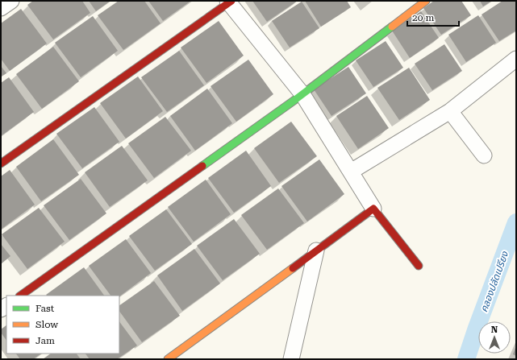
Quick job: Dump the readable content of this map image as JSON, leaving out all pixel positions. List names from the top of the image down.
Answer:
{
  "water": ["คลองปลัดเปรียง"],
  "legend": ["Fast", "Slow", "Jam"],
  "scale_bar": "20 m",
  "north": "top"
}
